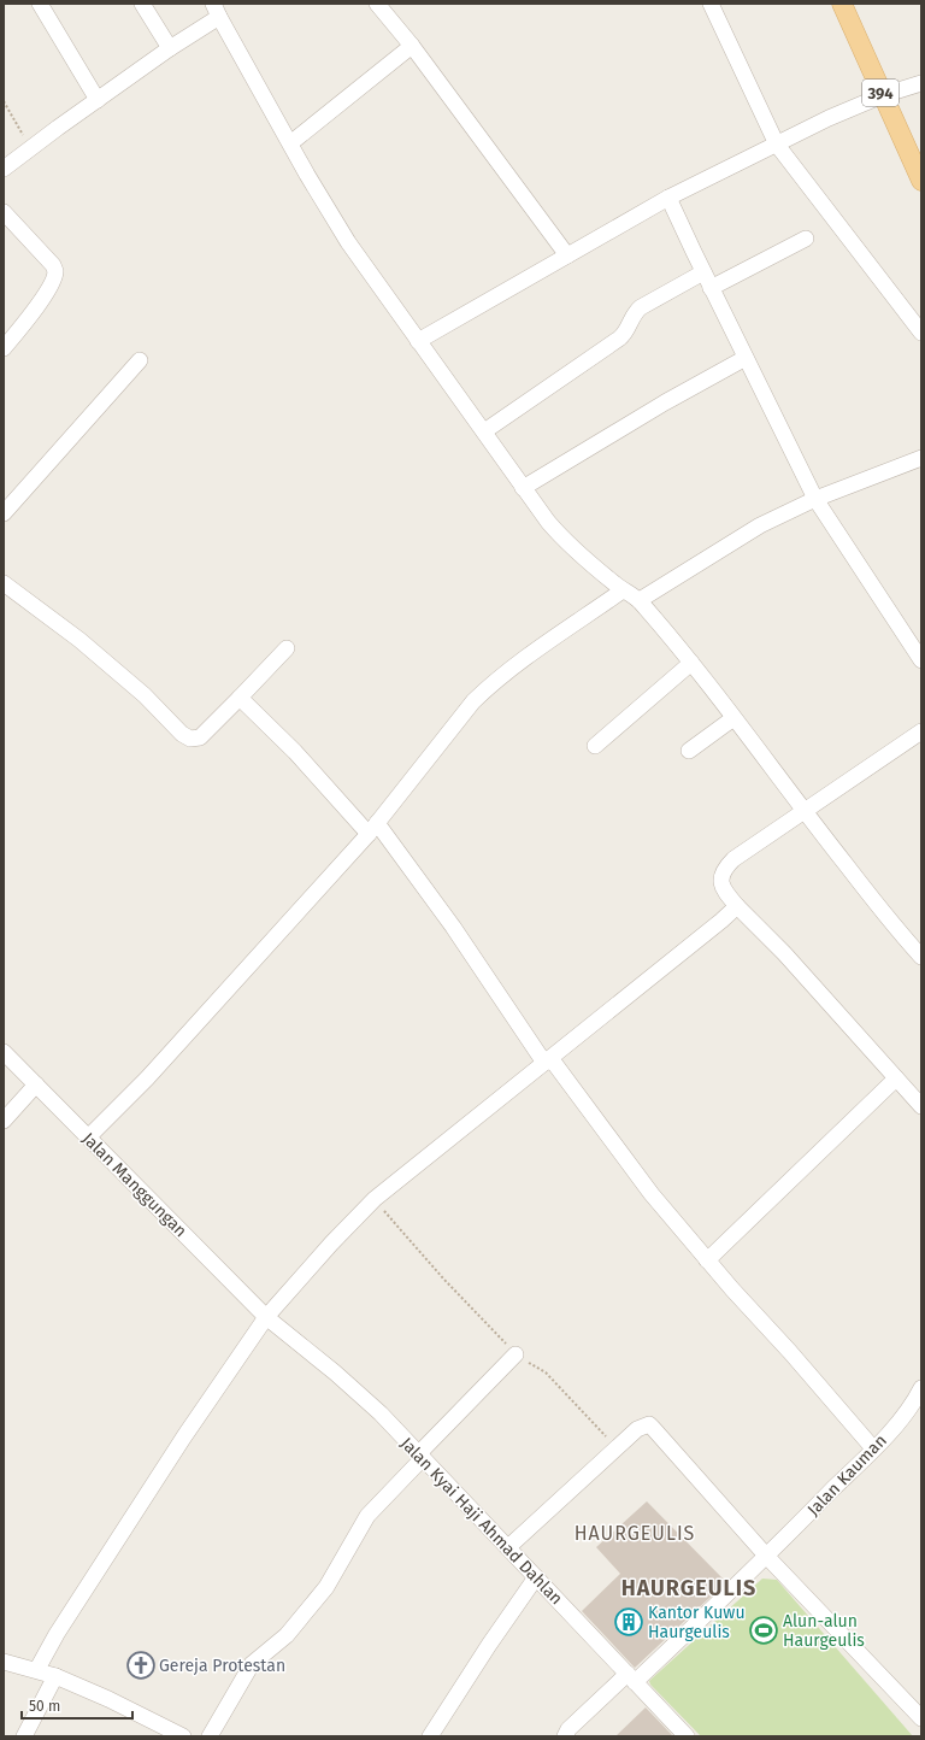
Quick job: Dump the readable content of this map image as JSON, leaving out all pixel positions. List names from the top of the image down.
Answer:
{
  "streets": {
    "main road": ["394"],
    "street": ["Jalan Manggungan", "Jalan Kauman", "Jalan Kyai Haji Ahmad Dahlan"]
  },
  "crossings": [
    ["Jalan Manggungan", "Jalan Kyai Haji Ahmad Dahlan"],
    ["Jalan Kauman", "Jalan Kyai Haji Ahmad Dahlan"]
  ],
  "districts": ["HAURGEULIS", "HAURGEULIS"],
  "places": {
    "building": ["Kantor Kuwu Haurgeulis"],
    "sports": ["Alun-alun Haurgeulis"],
    "church": ["Gereja Protestan"]
  },
  "scale_bar": "50 m"
}
